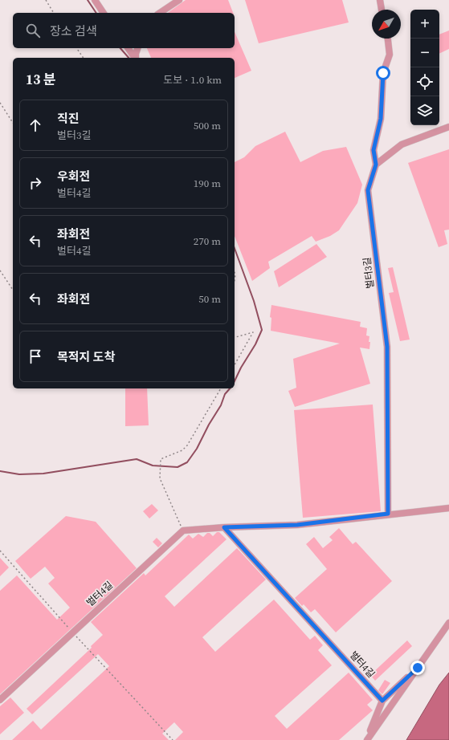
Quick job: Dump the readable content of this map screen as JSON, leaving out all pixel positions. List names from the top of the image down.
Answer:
{
  "streets": {
    "street": ["벌터3길", "벌터4길"]
  },
  "north": "bottom left",
  "page": {
    "map_buttons": ["+", "−"],
    "search": "장소 검색",
    "heading": ["13 분", "도보 · 1.0 km"],
    "list": [
      ["직진", "벌터3길", "500 m"],
      ["우회전", "벌터4길", "190 m"],
      ["좌회전", "벌터4길", "270 m"],
      ["좌회전", "50 m"],
      "목적지 도착"
    ]
  }
}
